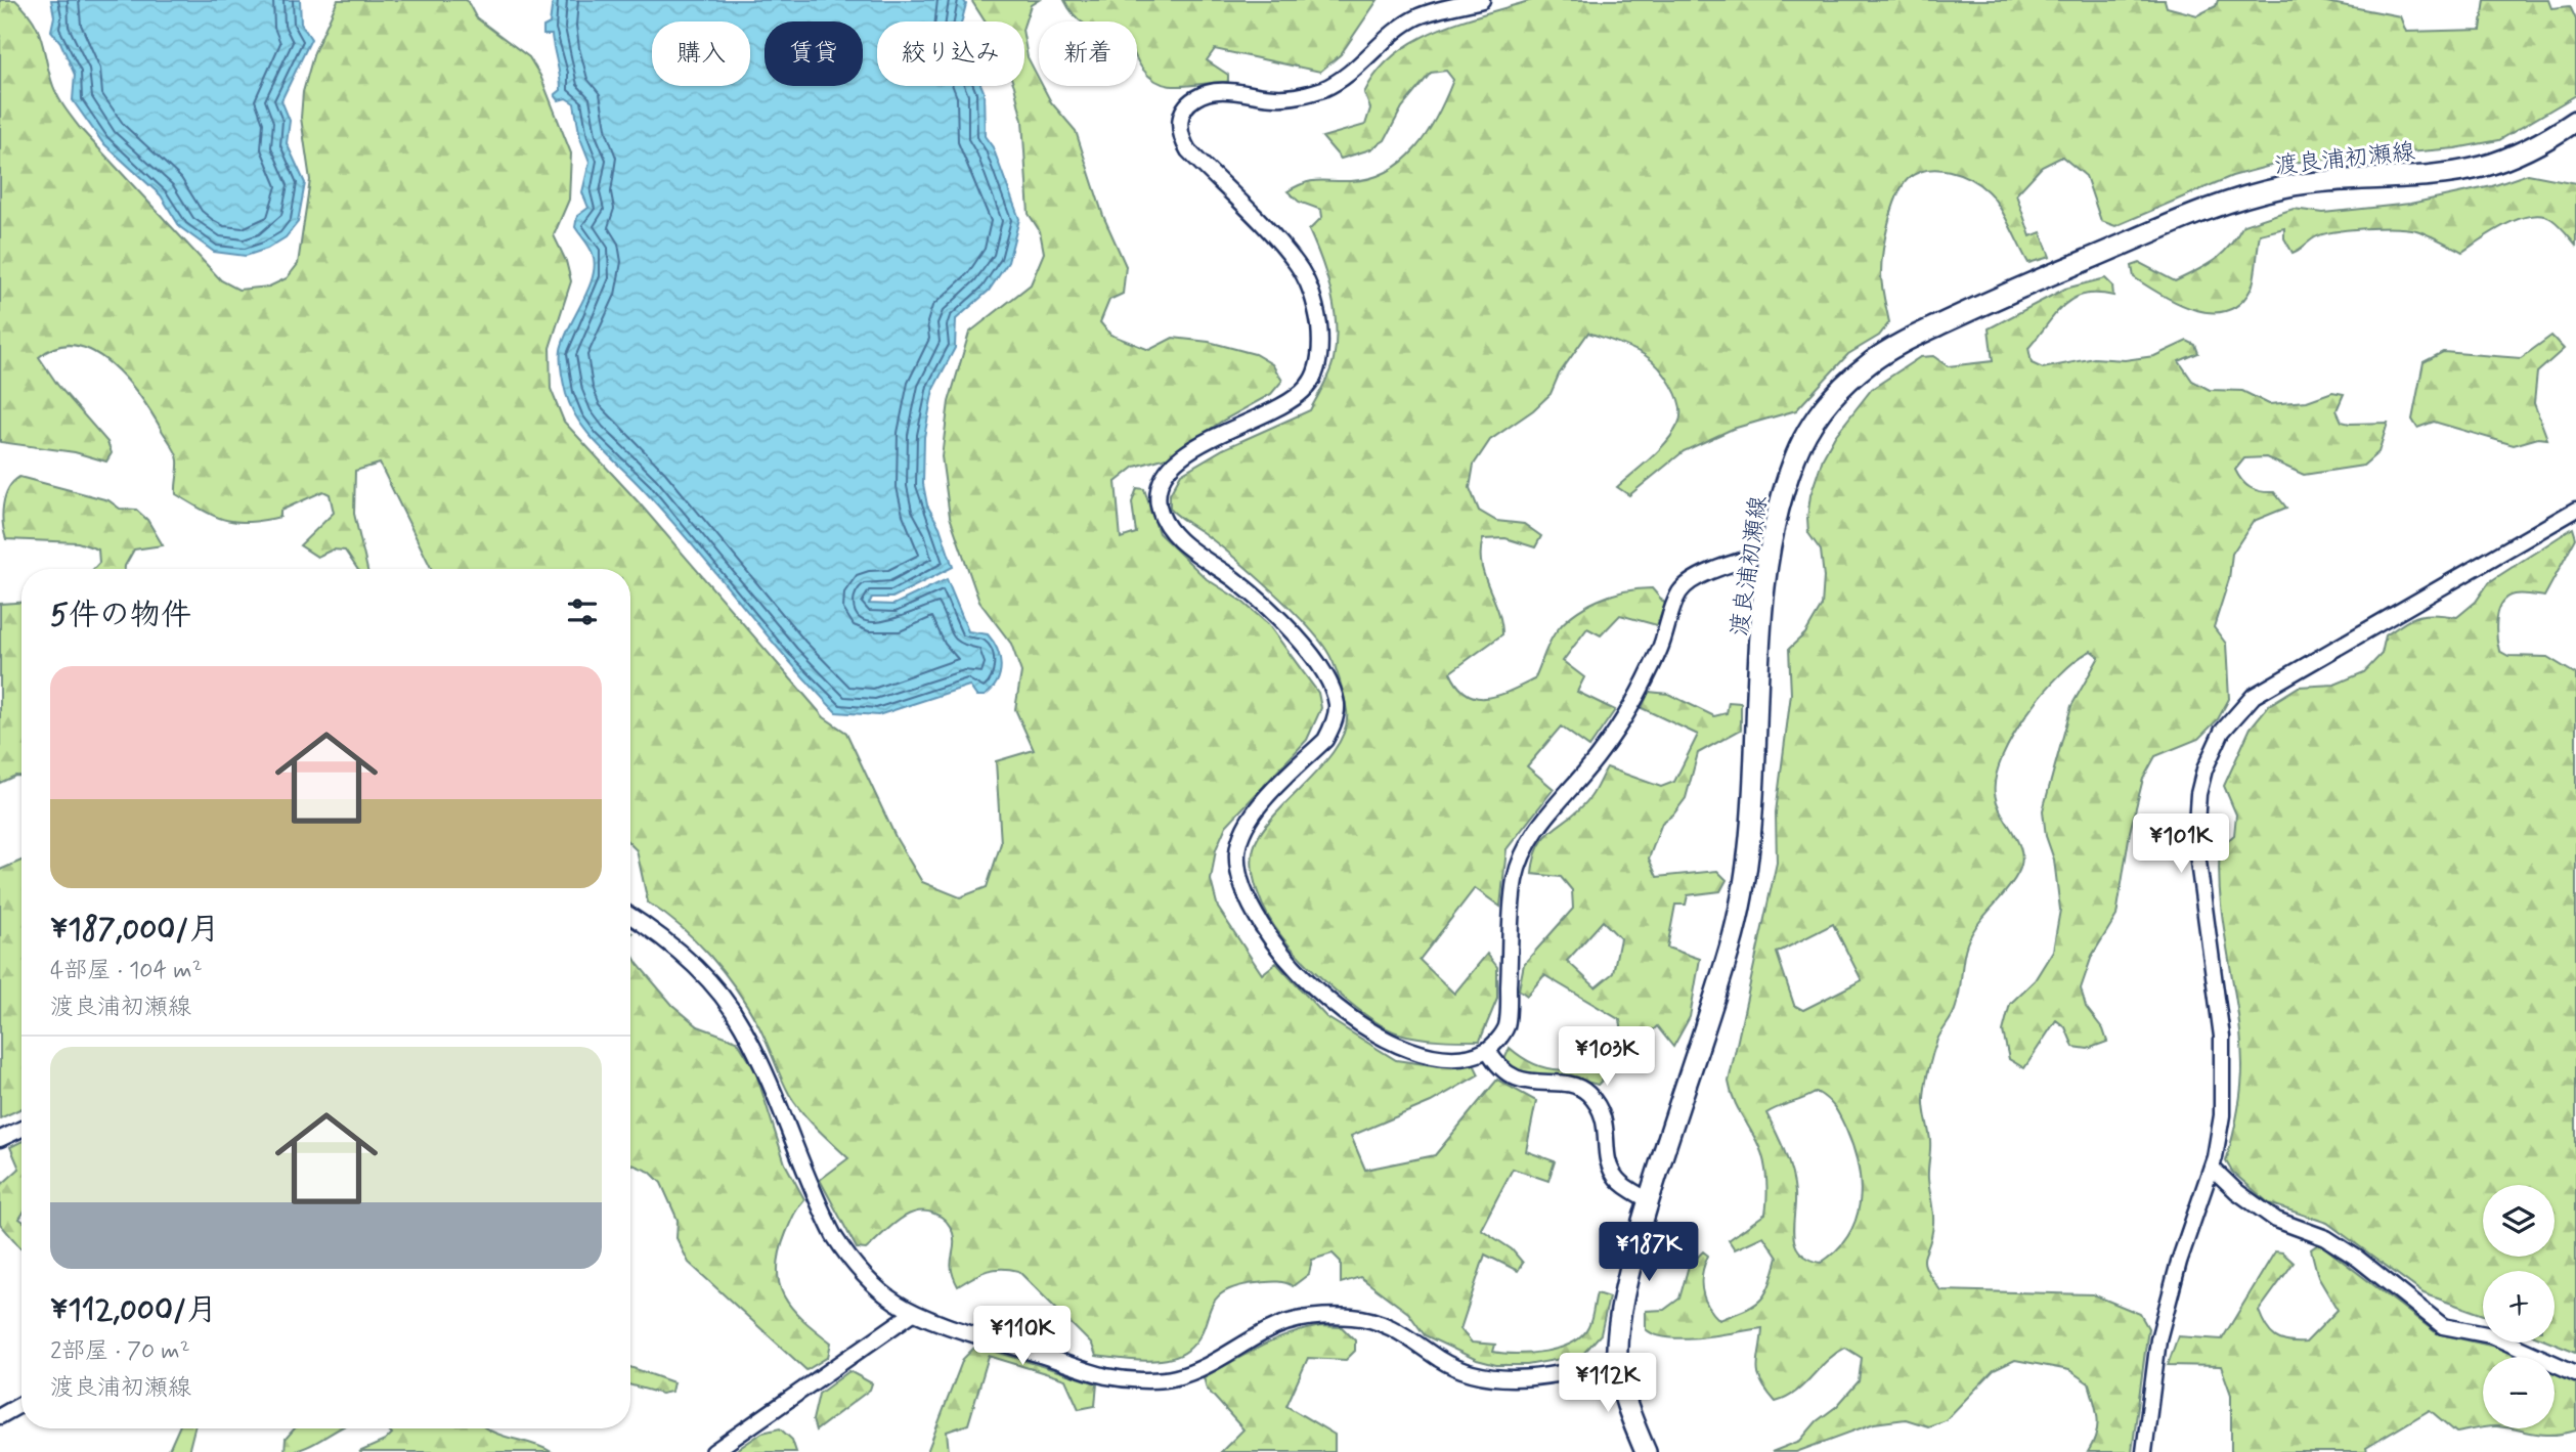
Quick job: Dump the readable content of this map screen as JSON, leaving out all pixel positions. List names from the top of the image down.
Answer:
{
  "streets": {
    "main road": ["渡良浦初瀬線"]
  },
  "page": {
    "chip": [
      "購入",
      "賃貸",
      "絞り込み",
      "新着"
    ],
    "heading": "5件の物件",
    "list": [
      {
        "name": "¥187,000/月",
        "note": "4部屋 · 104 m² · 渡良浦初瀬線"
      },
      {
        "name": "¥112,000/月",
        "note": "2部屋 · 70 m² · 渡良浦初瀬線"
      }
    ],
    "price": [
      "¥101K",
      "¥103K",
      "¥187K",
      "¥110K",
      "¥112K"
    ],
    "map_buttons": ["+", "−"]
  }
}
